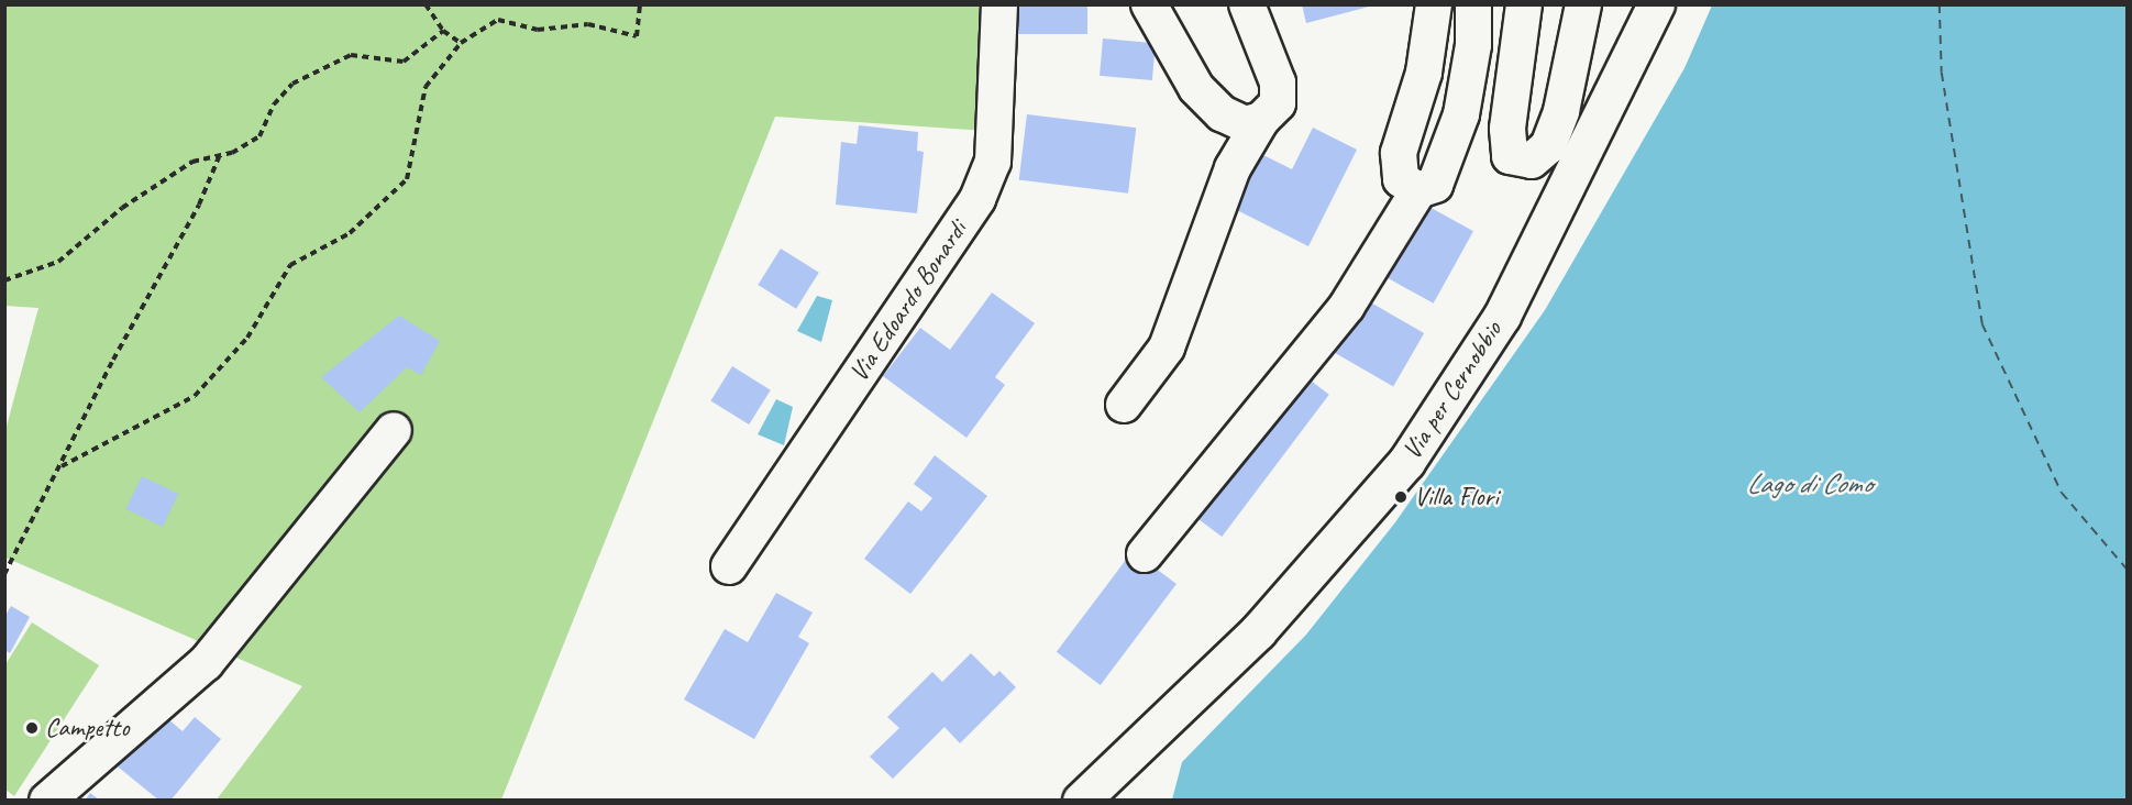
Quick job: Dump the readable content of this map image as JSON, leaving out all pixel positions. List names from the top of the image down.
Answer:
{
  "streets": {
    "main road": ["Via per Cernobbio"],
    "street": ["Via Edoardo Bonardi"]
  },
  "water": ["Lago di Como"],
  "places": ["Villa Flori", "Campetto"]
}
